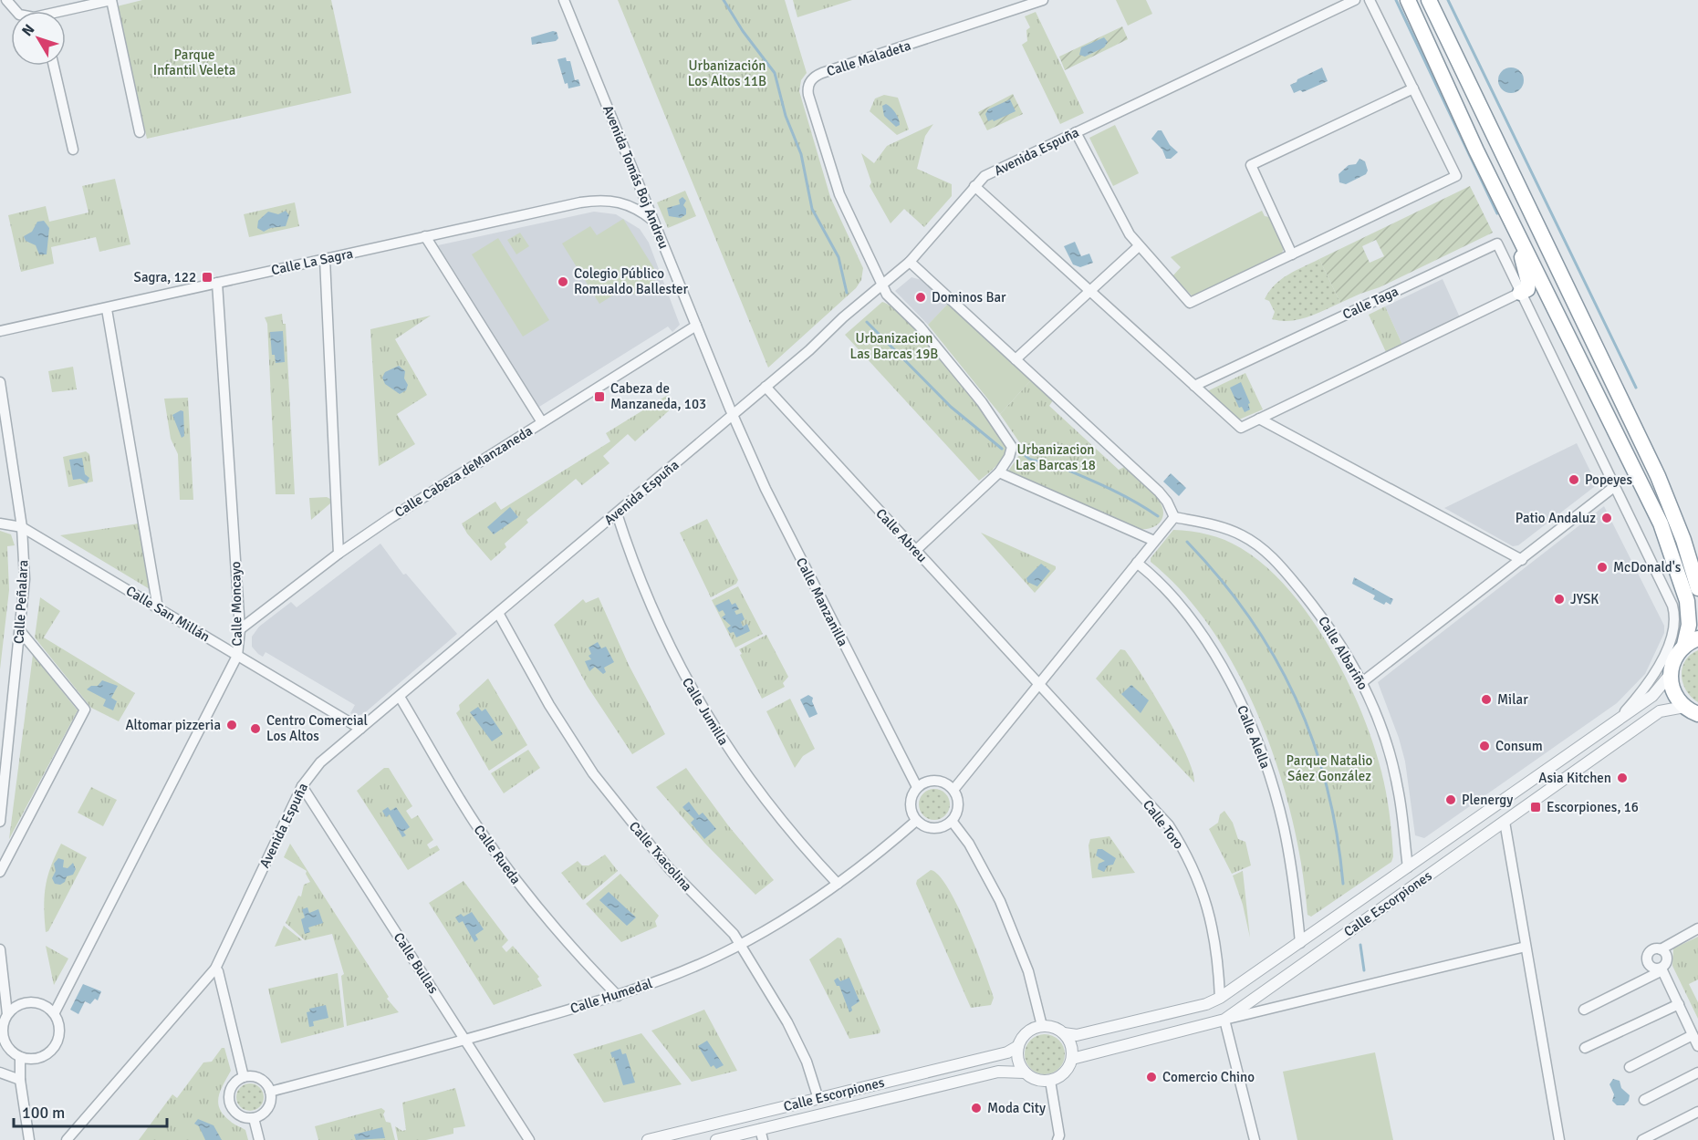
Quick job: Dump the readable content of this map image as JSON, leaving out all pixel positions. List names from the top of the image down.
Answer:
{
  "streets": {
    "street": [
      "Calle Maladeta",
      "Avenida Espuña",
      "Avenida Tomás Boj Andreu",
      "Calle La Sagra",
      "Calle Taga",
      "Calle Cabeza deManzaneda",
      "Calle Abreu",
      "Calle Peñalara",
      "Calle Manzanilla",
      "Calle Moncayo",
      "Calle San Millán",
      "Calle Albariño",
      "Calle Jumilla",
      "Calle Alella",
      "Calle Toro",
      "Calle Rueda",
      "Calle Txacolina",
      "Calle Escorpiones",
      "Calle Bullas",
      "Calle Humedal"
    ]
  },
  "crossings": [
    ["Calle Maladeta", "Avenida Espuña"],
    ["Avenida Espuña", "Avenida Tomás Boj Andreu"],
    ["Avenida Espuña", "Calle Abreu"],
    ["Avenida Espuña", "Calle Manzanilla"],
    ["Avenida Espuña", "Calle San Millán"],
    ["Avenida Espuña", "Calle Jumilla"],
    ["Avenida Espuña", "Calle Rueda"],
    ["Avenida Espuña", "Calle Txacolina"],
    ["Avenida Espuña", "Calle Bullas"],
    ["Avenida Tomás Boj Andreu", "Calle La Sagra"],
    ["Avenida Tomás Boj Andreu", "Calle Cabeza deManzaneda"],
    ["Avenida Tomás Boj Andreu", "Calle Manzanilla"],
    ["Calle La Sagra", "Calle Moncayo"],
    ["Calle Cabeza deManzaneda", "Calle Moncayo"],
    ["Calle Abreu", "Calle Toro"],
    ["Calle Peñalara", "Calle San Millán"],
    ["Calle Manzanilla", "Calle Humedal"],
    ["Calle Moncayo", "Calle San Millán"],
    ["Calle Albariño", "Calle Escorpiones"],
    ["Calle Jumilla", "Calle Humedal"],
    ["Calle Alella", "Calle Escorpiones"],
    ["Calle Toro", "Calle Escorpiones"],
    ["Calle Rueda", "Calle Humedal"],
    ["Calle Txacolina", "Calle Escorpiones"],
    ["Calle Txacolina", "Calle Humedal"],
    ["Calle Bullas", "Calle Humedal"]
  ],
  "parks": [
    "Parque Infantil Veleta",
    "Urbanización Los Altos 11B",
    "Urbanizacion Las Barcas 19B",
    "Urbanizacion Las Barcas 18",
    "Parque Natalio Sáez González"
  ],
  "places": {
    "transit": ["Sagra, 122", "Cabeza de Manzaneda, 103", "Escorpiones, 16"],
    "other": [
      "Colegio Público Romualdo Ballester",
      "Dominos Bar",
      "Popeyes",
      "Patio Andaluz",
      "McDonald's",
      "JYSK",
      "Milar",
      "Altomar pizzeria",
      "Centro Comercial Los Altos",
      "Consum",
      "Asia Kitchen",
      "Plenergy",
      "Comercio Chino",
      "Moda City"
    ]
  },
  "scale_bar": "100 m",
  "north": "top left"
}
